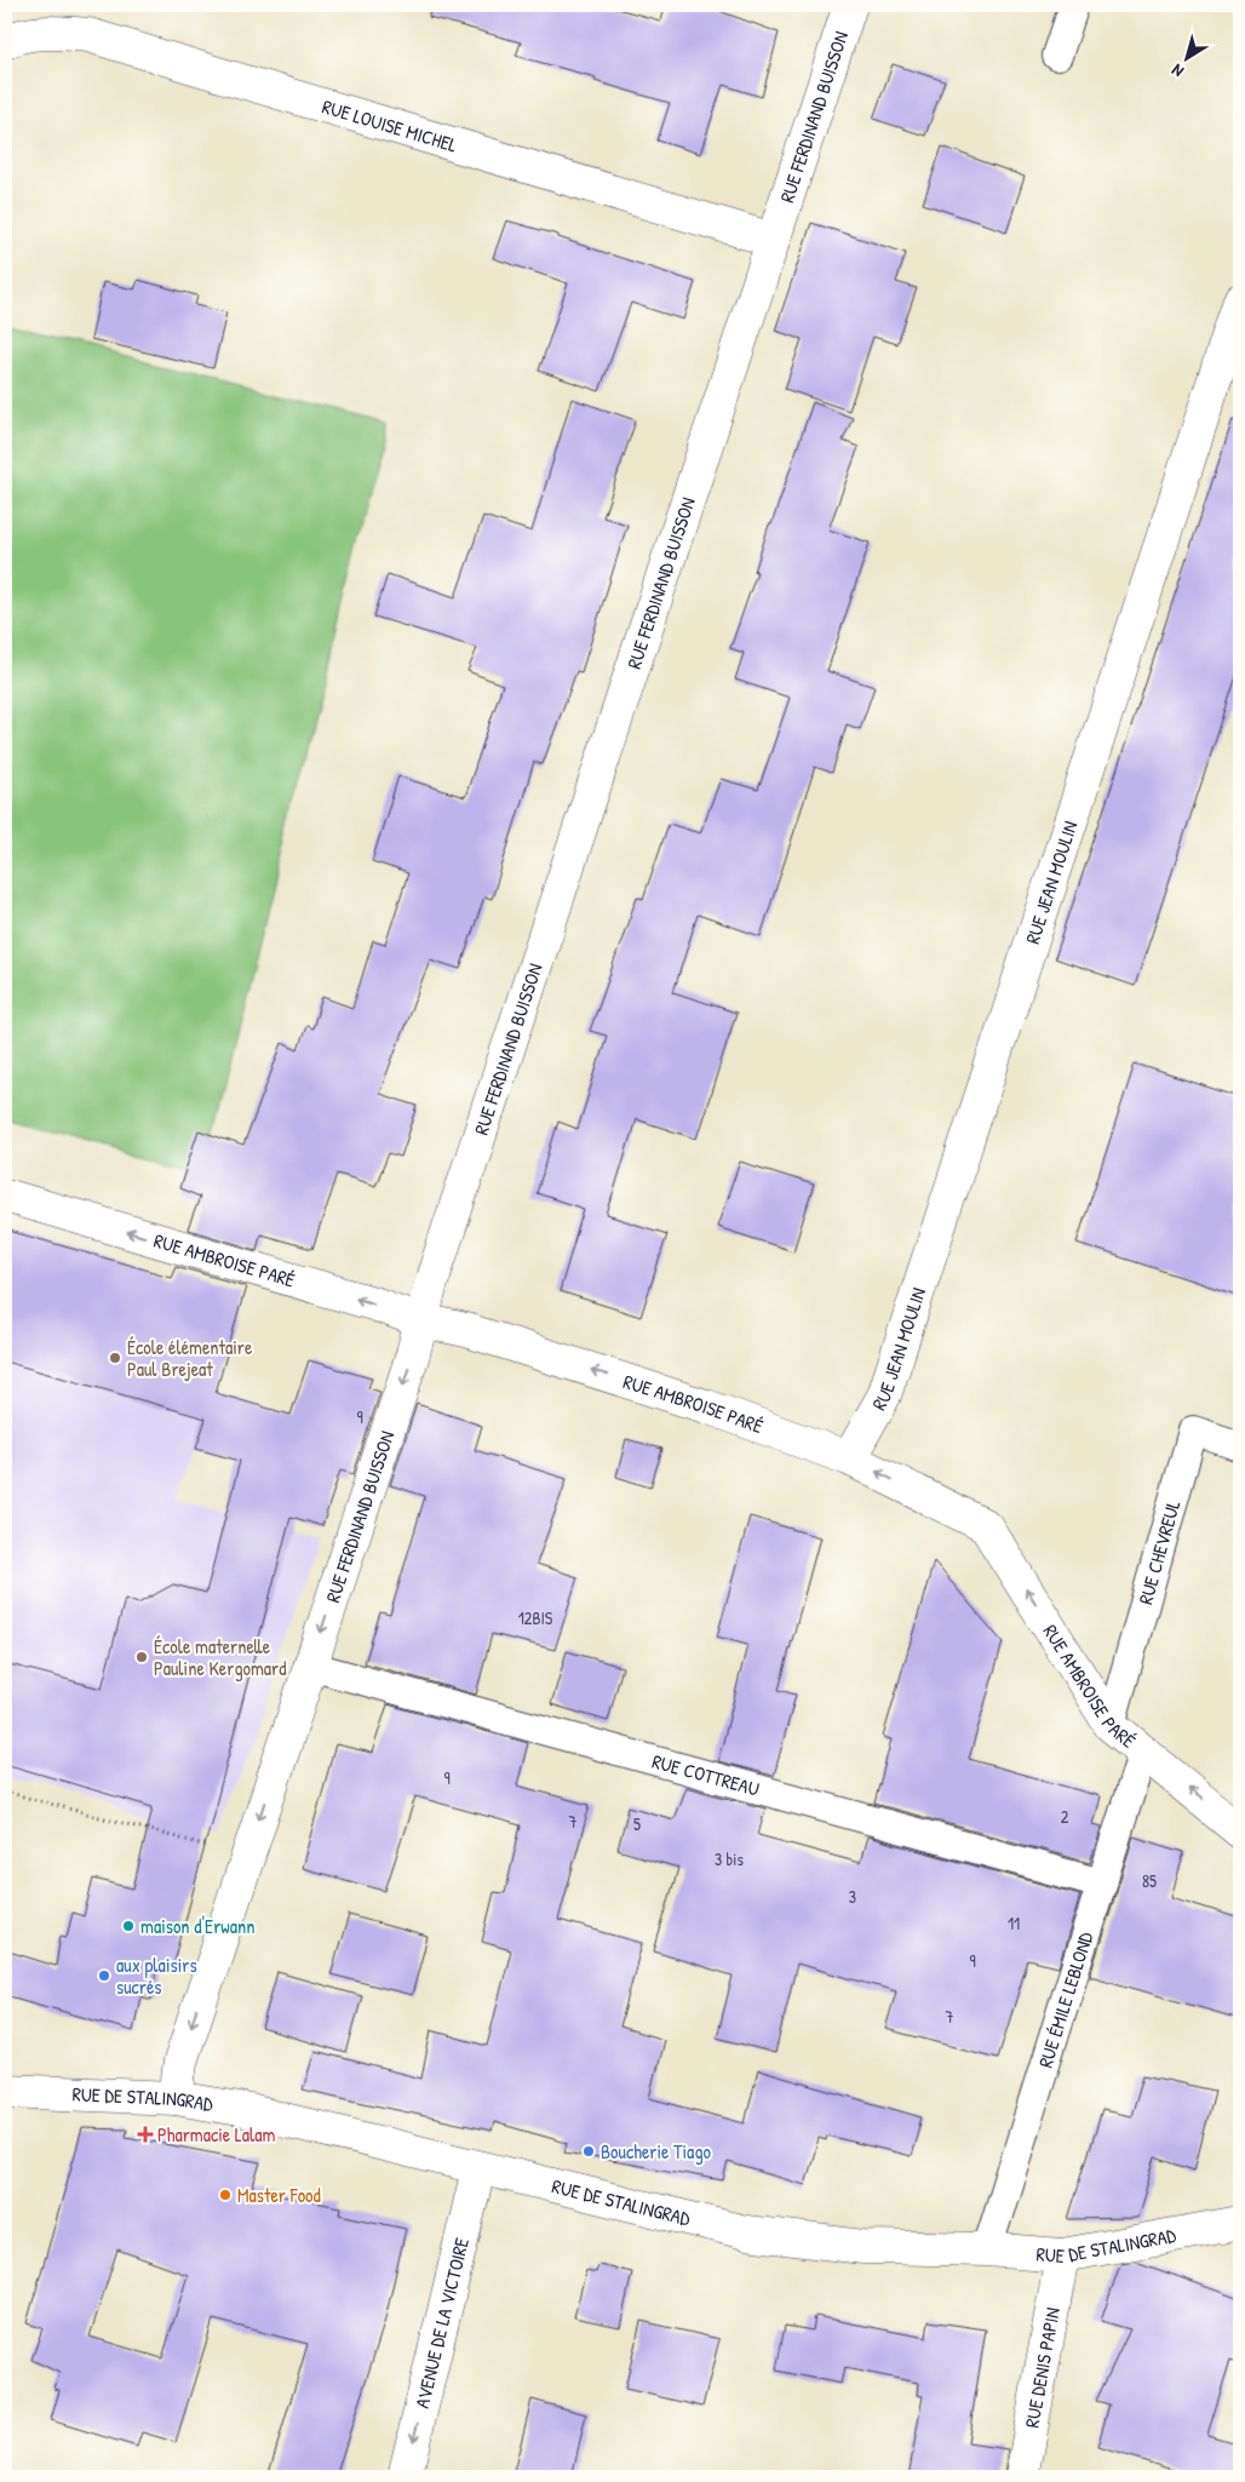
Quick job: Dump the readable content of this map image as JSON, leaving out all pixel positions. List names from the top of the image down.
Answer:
{
  "streets": {
    "street": [
      "RUE FERDINAND BUISSON",
      "RUE LOUISE MICHEL",
      "RUE JEAN MOULIN",
      "RUE AMBROISE PARÉ",
      "RUE DE STALINGRAD",
      "AVENUE DE LA VICTOIRE",
      "RUE DENIS PAPIN"
    ],
    "lane": ["RUE CHEVREUL", "RUE COTTREAU", "RUE ÉMILE LEBLOND"]
  },
  "crossings": [
    ["RUE FERDINAND BUISSON", "RUE LOUISE MICHEL"],
    ["RUE FERDINAND BUISSON", "RUE AMBROISE PARÉ"],
    ["RUE FERDINAND BUISSON", "RUE COTTREAU"],
    ["RUE FERDINAND BUISSON", "RUE DE STALINGRAD"],
    ["RUE JEAN MOULIN", "RUE AMBROISE PARÉ"],
    ["RUE AMBROISE PARÉ", "RUE CHEVREUL"],
    ["RUE AMBROISE PARÉ", "RUE ÉMILE LEBLOND"],
    ["RUE COTTREAU", "RUE ÉMILE LEBLOND"],
    ["RUE ÉMILE LEBLOND", "RUE DE STALINGRAD"],
    ["RUE DE STALINGRAD", "AVENUE DE LA VICTOIRE"],
    ["RUE DE STALINGRAD", "RUE DENIS PAPIN"]
  ],
  "one_way": ["RUE FERDINAND BUISSON", "RUE AMBROISE PARÉ", "AVENUE DE LA VICTOIRE"],
  "places": {
    "other": [
      "École élémentaire Paul Brejeat",
      "École maternelle Pauline Kergomard",
      "maison d'Erwann",
      "aux plaisirs sucrés",
      "Boucherie Tiago",
      "Master Food"
    ],
    "health": ["Pharmacie Lalam"]
  },
  "house_numbers": [
    "9",
    "12BIS",
    "9",
    "2",
    "7",
    "5",
    "3 bis",
    "85",
    "3",
    "11",
    "9",
    "7"
  ],
  "north": "bottom left"
}
